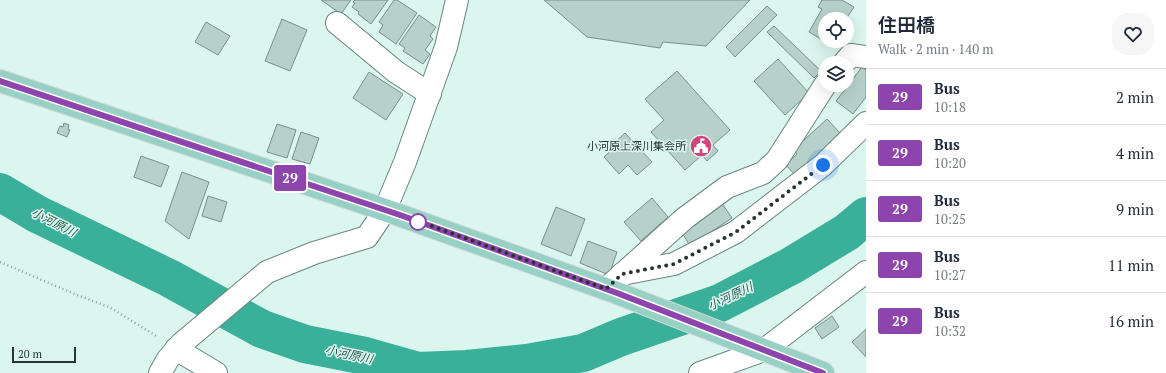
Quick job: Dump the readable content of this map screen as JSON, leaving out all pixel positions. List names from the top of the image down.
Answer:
{
  "water": ["小河原川"],
  "places": {
    "public building": ["小河原上深川集会所"]
  },
  "lines": ["bus line 29"],
  "scale_bar": "20 m",
  "page": {
    "on_map": "29",
    "heading": ["住田橋", "Walk · 2 min · 140 m"],
    "list": [
      {
        "mark": "29",
        "name": "Bus",
        "note": "10:18",
        "value": "2 min"
      },
      {
        "mark": "29",
        "name": "Bus",
        "note": "10:20",
        "value": "4 min"
      },
      {
        "mark": "29",
        "name": "Bus",
        "note": "10:25",
        "value": "9 min"
      },
      {
        "mark": "29",
        "name": "Bus",
        "note": "10:27",
        "value": "11 min"
      },
      {
        "mark": "29",
        "name": "Bus",
        "note": "10:32",
        "value": "16 min"
      }
    ],
    "scale": "20 m"
  }
}
